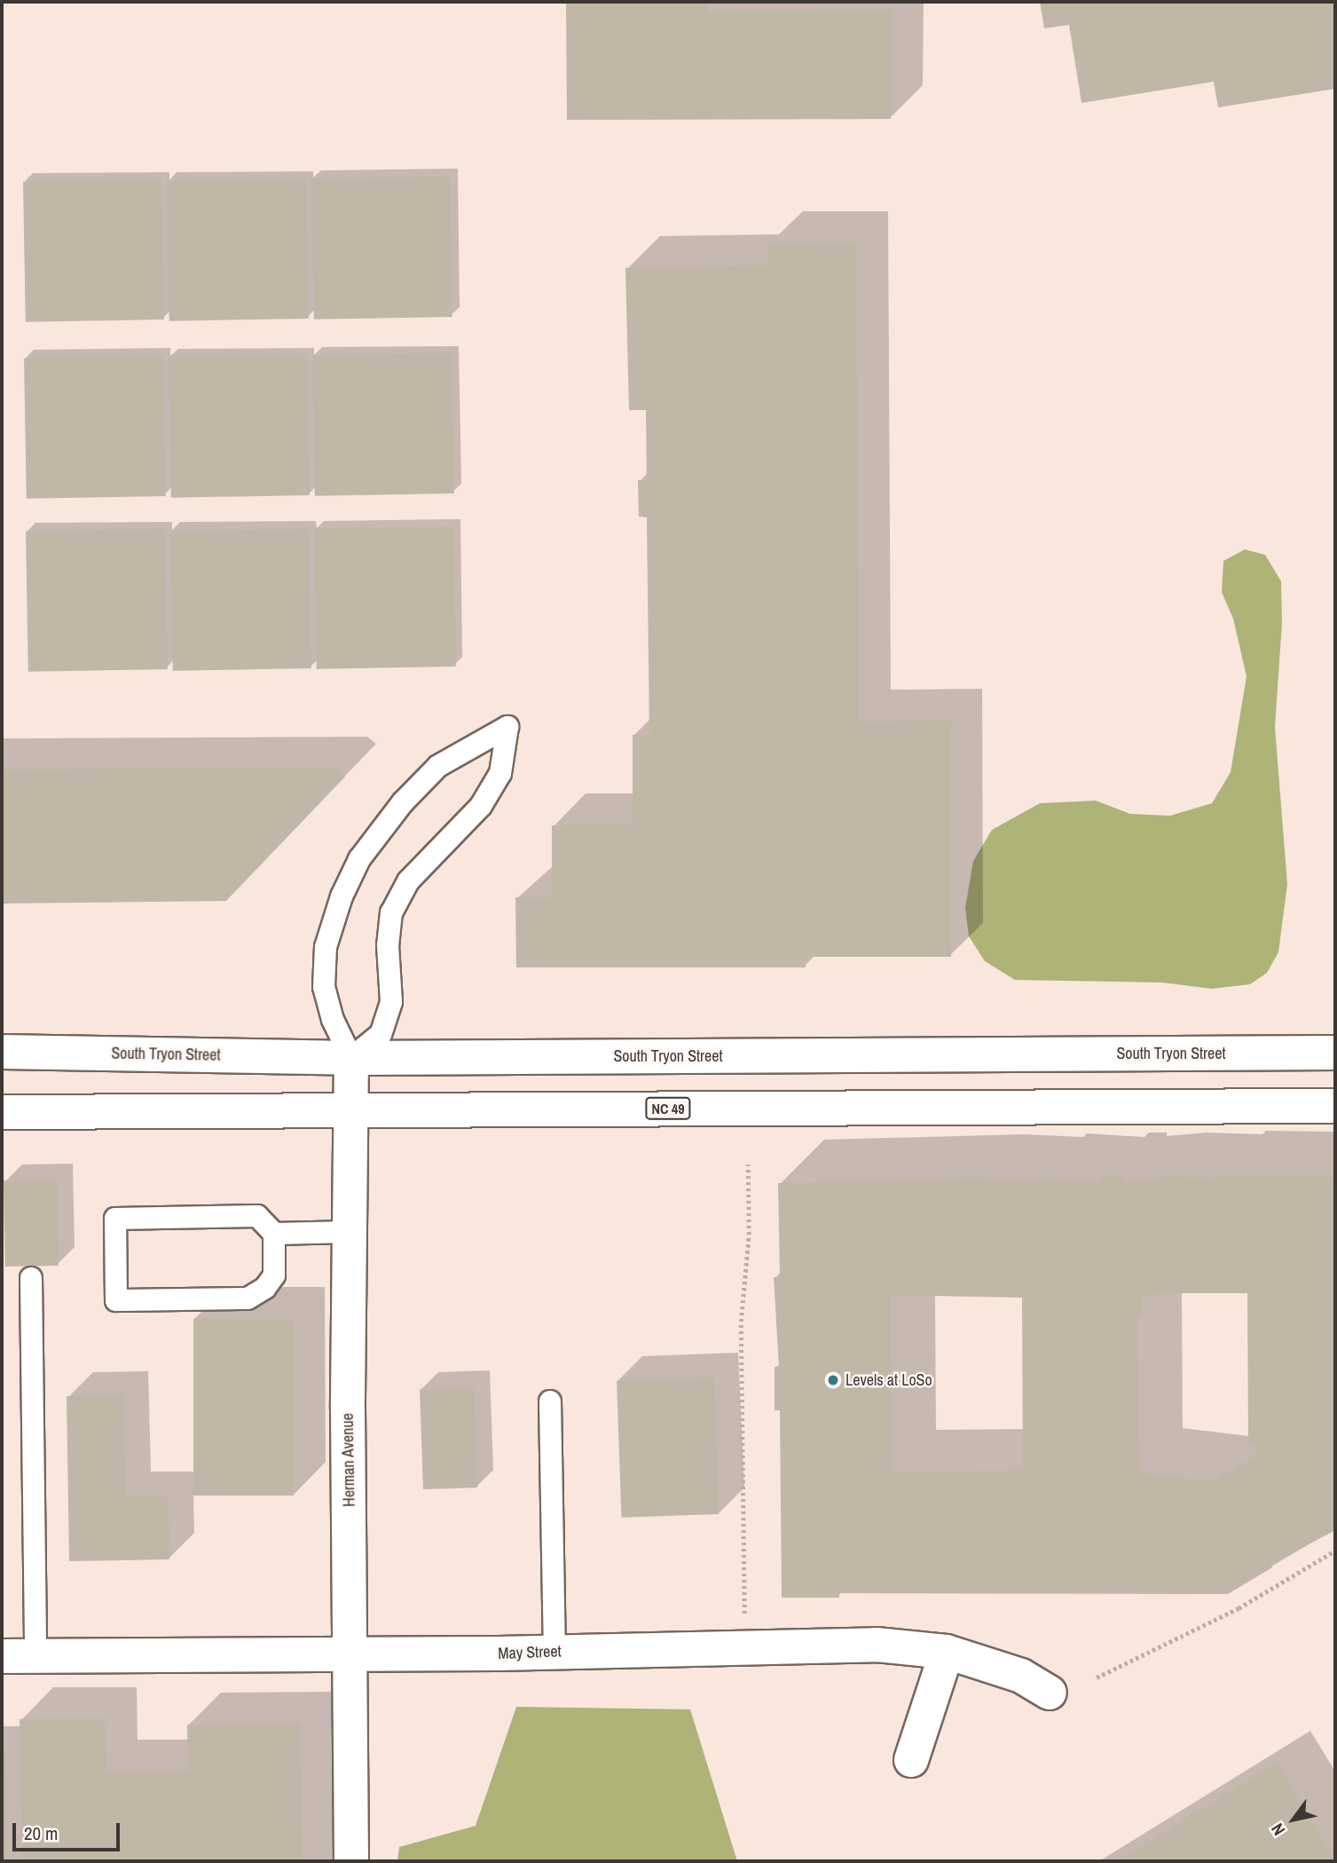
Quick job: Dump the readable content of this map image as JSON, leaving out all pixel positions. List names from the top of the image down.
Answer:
{
  "streets": {
    "main road": [
      "South Tryon Street",
      "NC 49",
      "Herman Avenue",
      "May Street"
    ]
  },
  "crossings": [
    ["South Tryon Street", "Herman Avenue"],
    ["NC 49", "Herman Avenue"],
    ["Herman Avenue", "May Street"]
  ],
  "places": ["Levels at LoSo"],
  "scale_bar": "20 m",
  "north": "bottom left"
}
